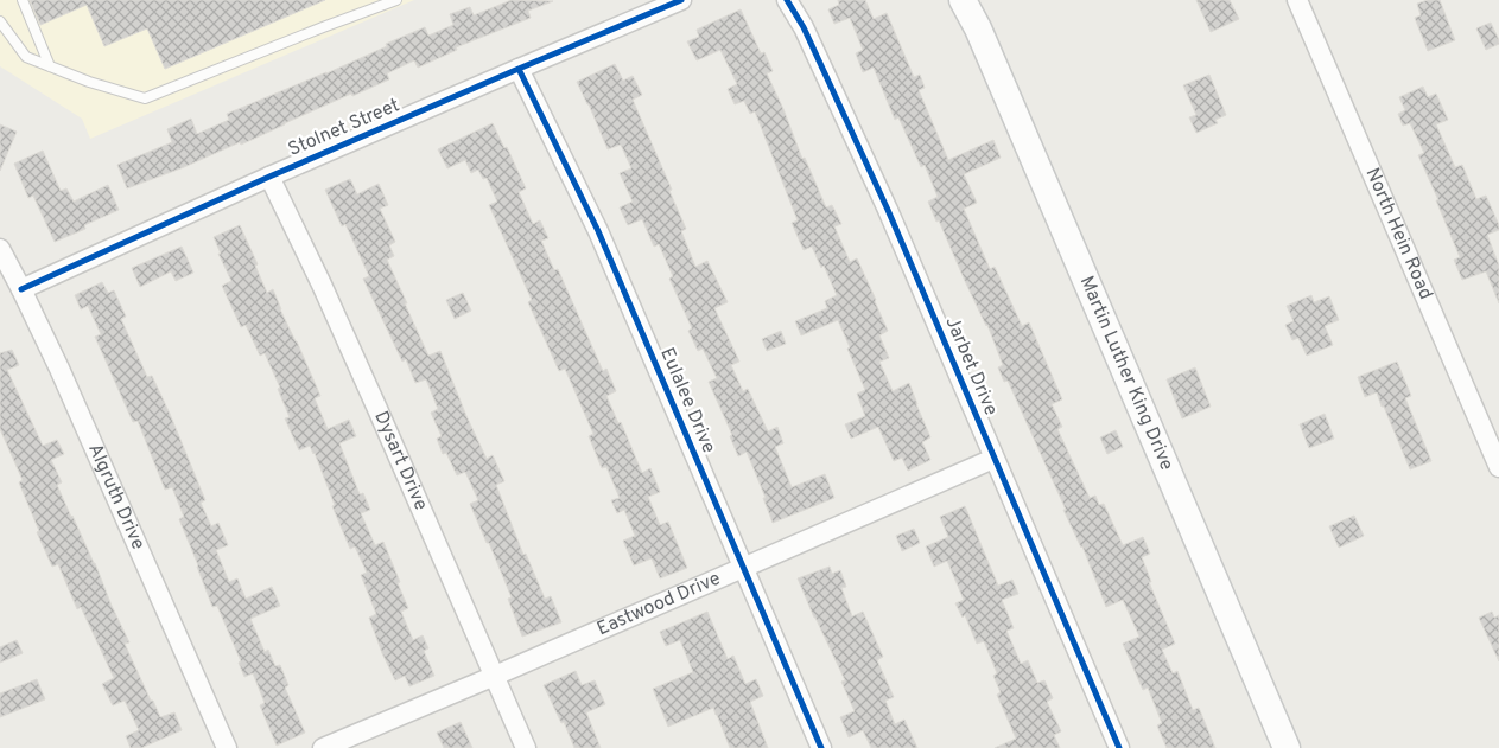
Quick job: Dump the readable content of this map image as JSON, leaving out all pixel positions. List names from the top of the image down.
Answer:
{
  "streets": {
    "main road": ["Martin Luther King Drive"],
    "street": [
      "Stolnet Street",
      "North Hein Road",
      "Jarbet Drive",
      "Eulalee Drive",
      "Dysart Drive",
      "Algruth Drive",
      "Eastwood Drive"
    ]
  },
  "crossings": [
    ["Stolnet Street", "Eulalee Drive"],
    ["Stolnet Street", "Dysart Drive"],
    ["Stolnet Street", "Algruth Drive"],
    ["Jarbet Drive", "Eastwood Drive"],
    ["Eulalee Drive", "Eastwood Drive"],
    ["Dysart Drive", "Eastwood Drive"]
  ]
}
